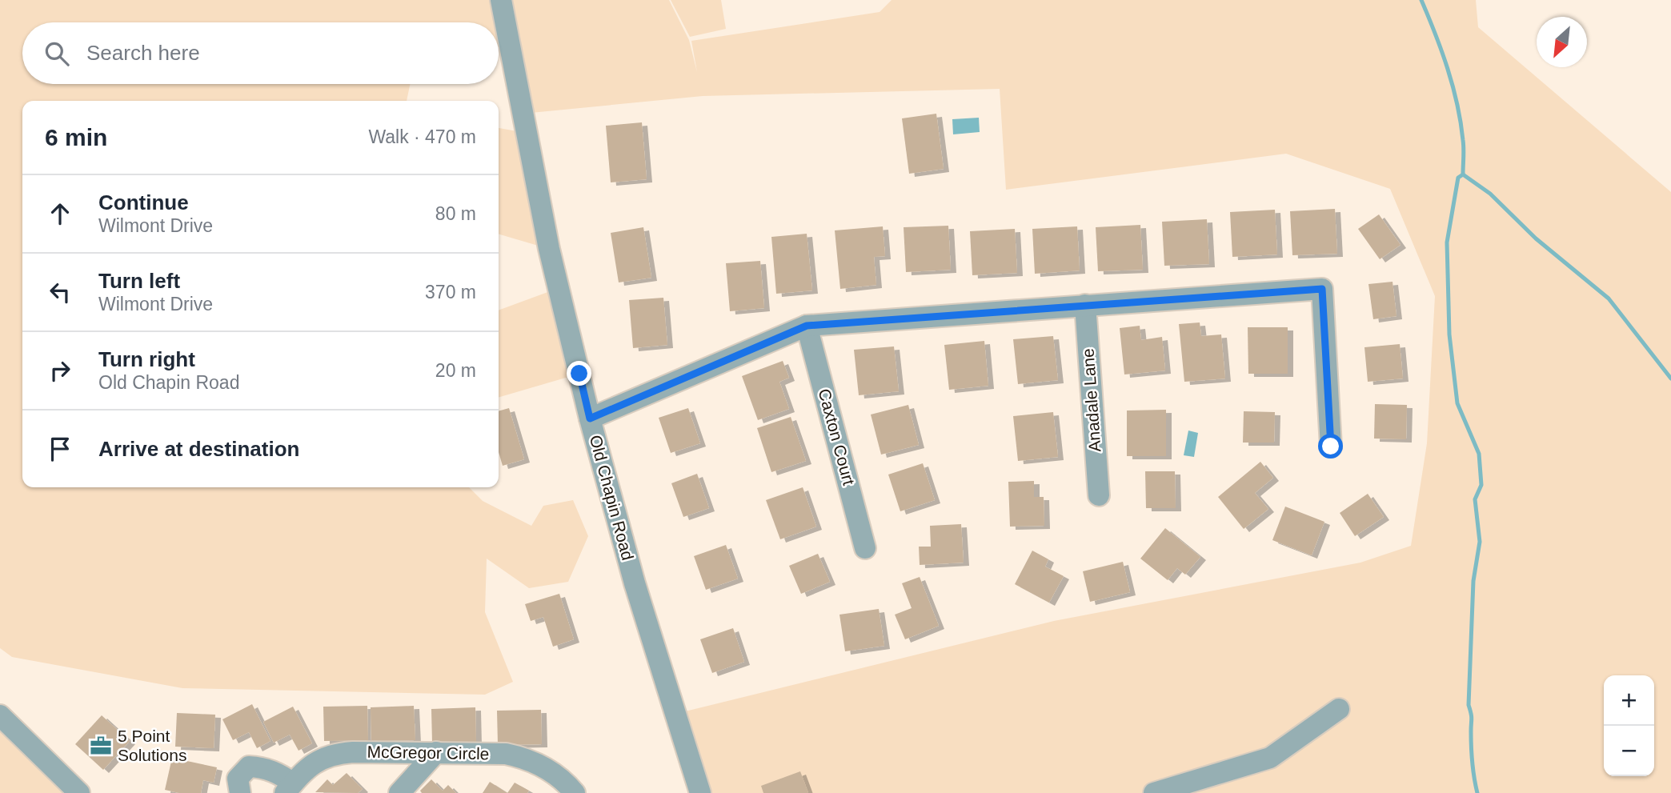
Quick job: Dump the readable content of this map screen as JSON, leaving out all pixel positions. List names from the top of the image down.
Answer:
{
  "streets": {
    "street": [
      "Anadale Lane",
      "Caxton Court",
      "Old Chapin Road",
      "McGregor Circle"
    ]
  },
  "places": {
    "office": ["5 Point Solutions"]
  },
  "north": "bottom left",
  "page": {
    "search": "Search here",
    "heading": ["6 min", "Walk · 470 m"],
    "list": [
      ["Continue", "Wilmont Drive", "80 m"],
      ["Turn left", "Wilmont Drive", "370 m"],
      ["Turn right", "Old Chapin Road", "20 m"],
      "Arrive at destination"
    ],
    "map_buttons": ["+", "−"]
  }
}
